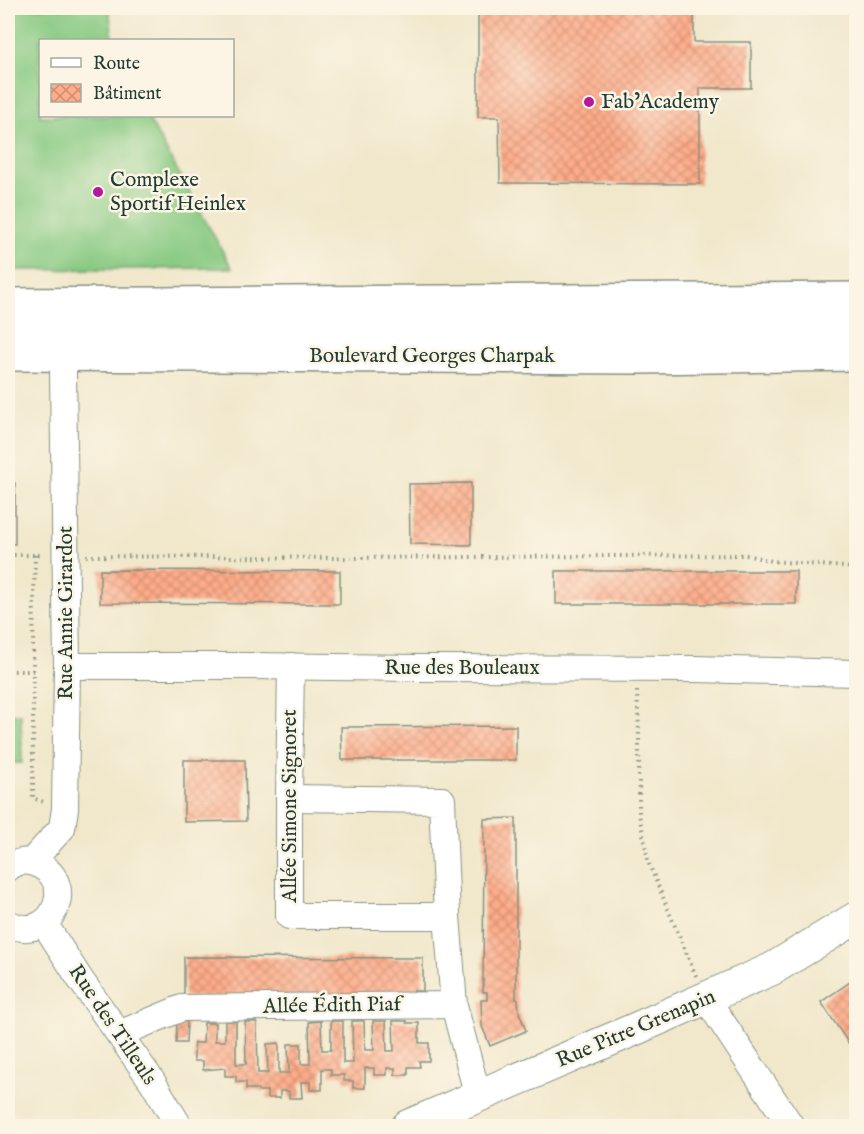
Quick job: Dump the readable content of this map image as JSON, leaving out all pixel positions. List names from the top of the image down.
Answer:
{
  "streets": {
    "main road": ["Boulevard Georges Charpak"],
    "street": [
      "Rue Annie Girardot",
      "Rue des Bouleaux",
      "Allée Simone Signoret",
      "Allée Édith Piaf",
      "Rue des Tilleuls",
      "Rue Pitre Grenapin"
    ]
  },
  "crossings": [
    ["Boulevard Georges Charpak", "Rue Annie Girardot"],
    ["Rue Annie Girardot", "Rue des Bouleaux"],
    ["Rue des Bouleaux", "Allée Simone Signoret"],
    ["Allée Édith Piaf", "Rue des Tilleuls"]
  ],
  "places": ["Fab’Academy", "Complexe Sportif Heinlex"],
  "legend": ["Route", "Bâtiment"]
}
